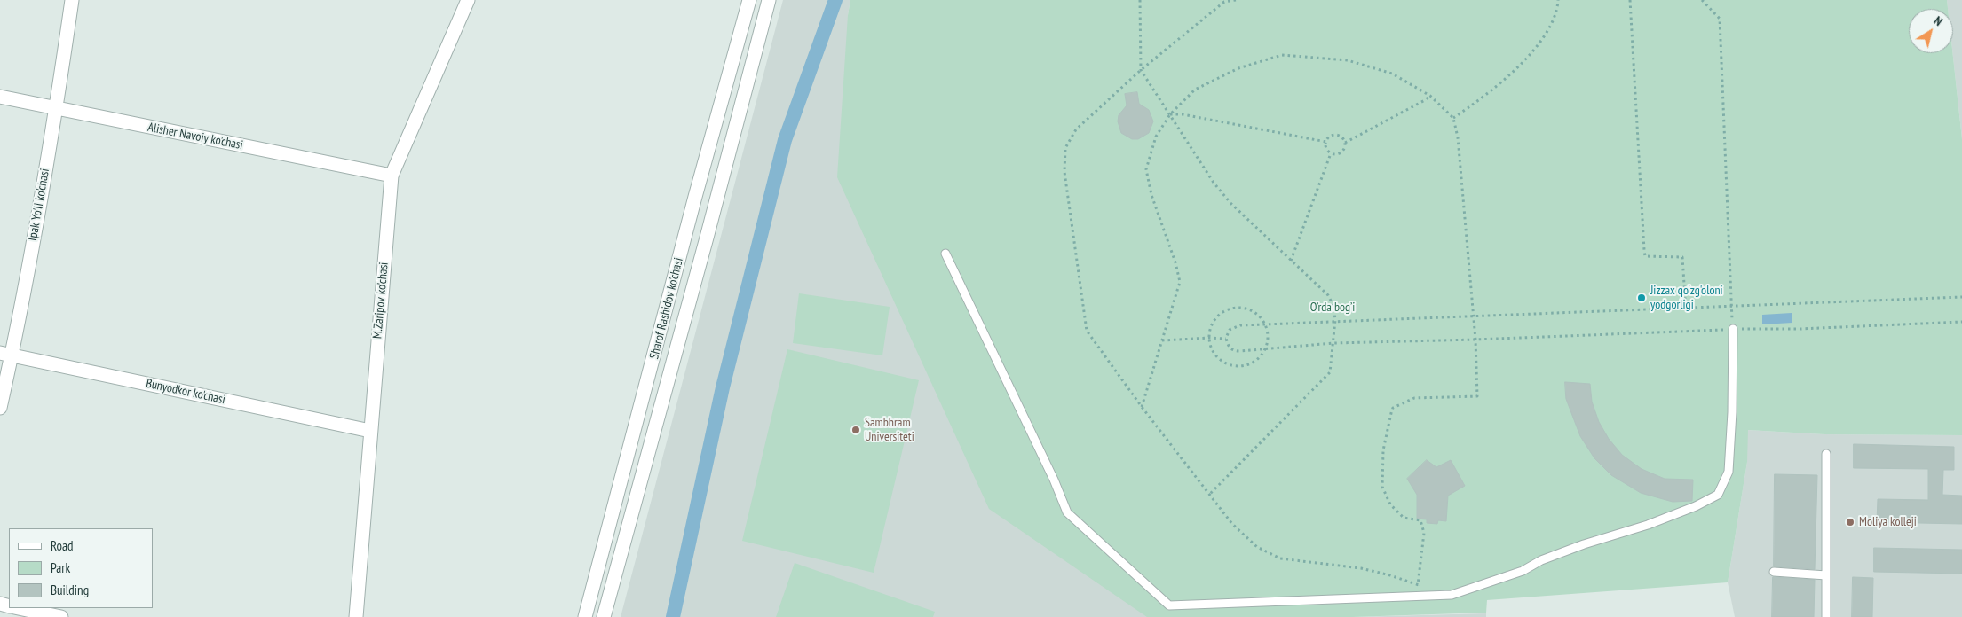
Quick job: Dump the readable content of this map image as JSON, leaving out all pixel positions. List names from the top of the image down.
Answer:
{
  "streets": {
    "street": [
      "Alisher Navoiy ko'chasi",
      "Ipak Yo'li ko'chasi",
      "M.Zaripov ko'chasi",
      "Sharof Rashidov ko'chasi",
      "Bunyodkor ko'chasi"
    ]
  },
  "crossings": [
    ["Alisher Navoiy ko'chasi", "Ipak Yo'li ko'chasi"],
    ["Alisher Navoiy ko'chasi", "M.Zaripov ko'chasi"],
    ["Ipak Yo'li ko'chasi", "Bunyodkor ko'chasi"],
    ["M.Zaripov ko'chasi", "Bunyodkor ko'chasi"]
  ],
  "parks": ["O’rda bog’i"],
  "places": ["Jizzax qo'zg'oloni yodgorligi", "Sambhram Universiteti", "Moliya kolleji"],
  "legend": ["Road", "Park", "Building"],
  "north": "top right"
}
